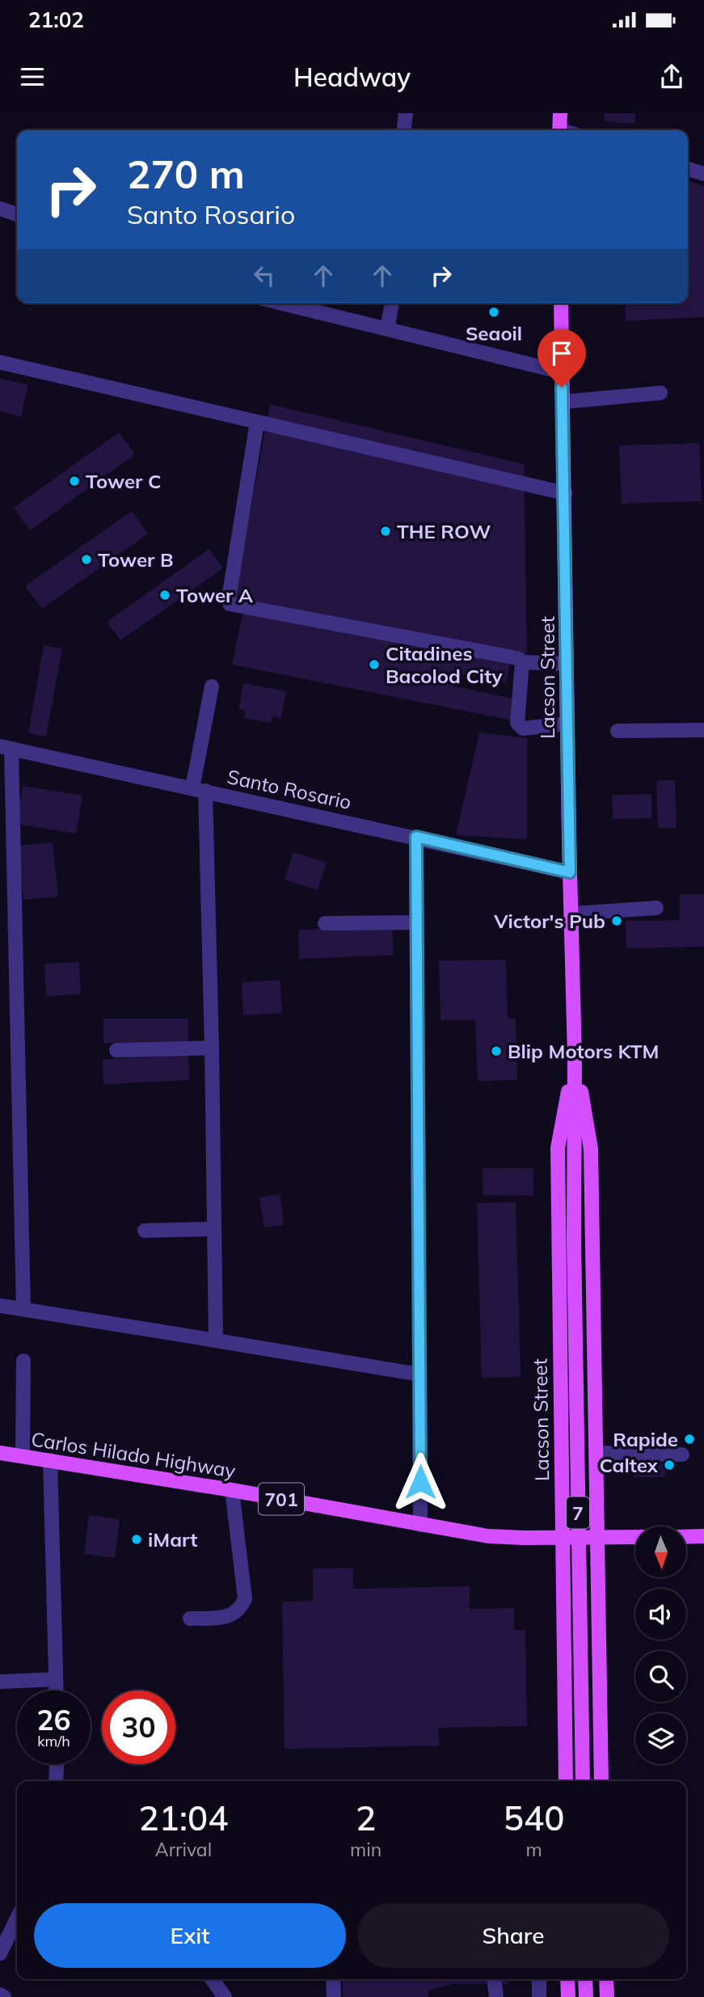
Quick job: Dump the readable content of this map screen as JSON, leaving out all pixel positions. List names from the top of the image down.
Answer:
{
  "streets": {
    "main road": [
      "Lacson Street",
      "Carlos Hilado Highway",
      "701",
      "7"
    ],
    "street": ["Santo Rosario"]
  },
  "crossings": [
    ["Lacson Street", "Santo Rosario"],
    ["Lacson Street", "Carlos Hilado Highway"]
  ],
  "places": [
    "Seaoil",
    "Tower C",
    "THE ROW",
    "Tower B",
    "Tower A",
    "Citadines Bacolod City",
    "Victor's Pub",
    "Blip Motors KTM",
    "Rapide",
    "Caltex",
    "iMart"
  ],
  "north": "bottom",
  "page": {
    "status": "21:02",
    "header": "Headway",
    "turn": ["270 m", "Santo Rosario"],
    "speed": "26 km/h",
    "limit": "30",
    "eta": [
      "21:04",
      "Arrival",
      "2",
      "min",
      "540",
      "m"
    ],
    "buttons": ["Exit", "Share"]
  }
}
